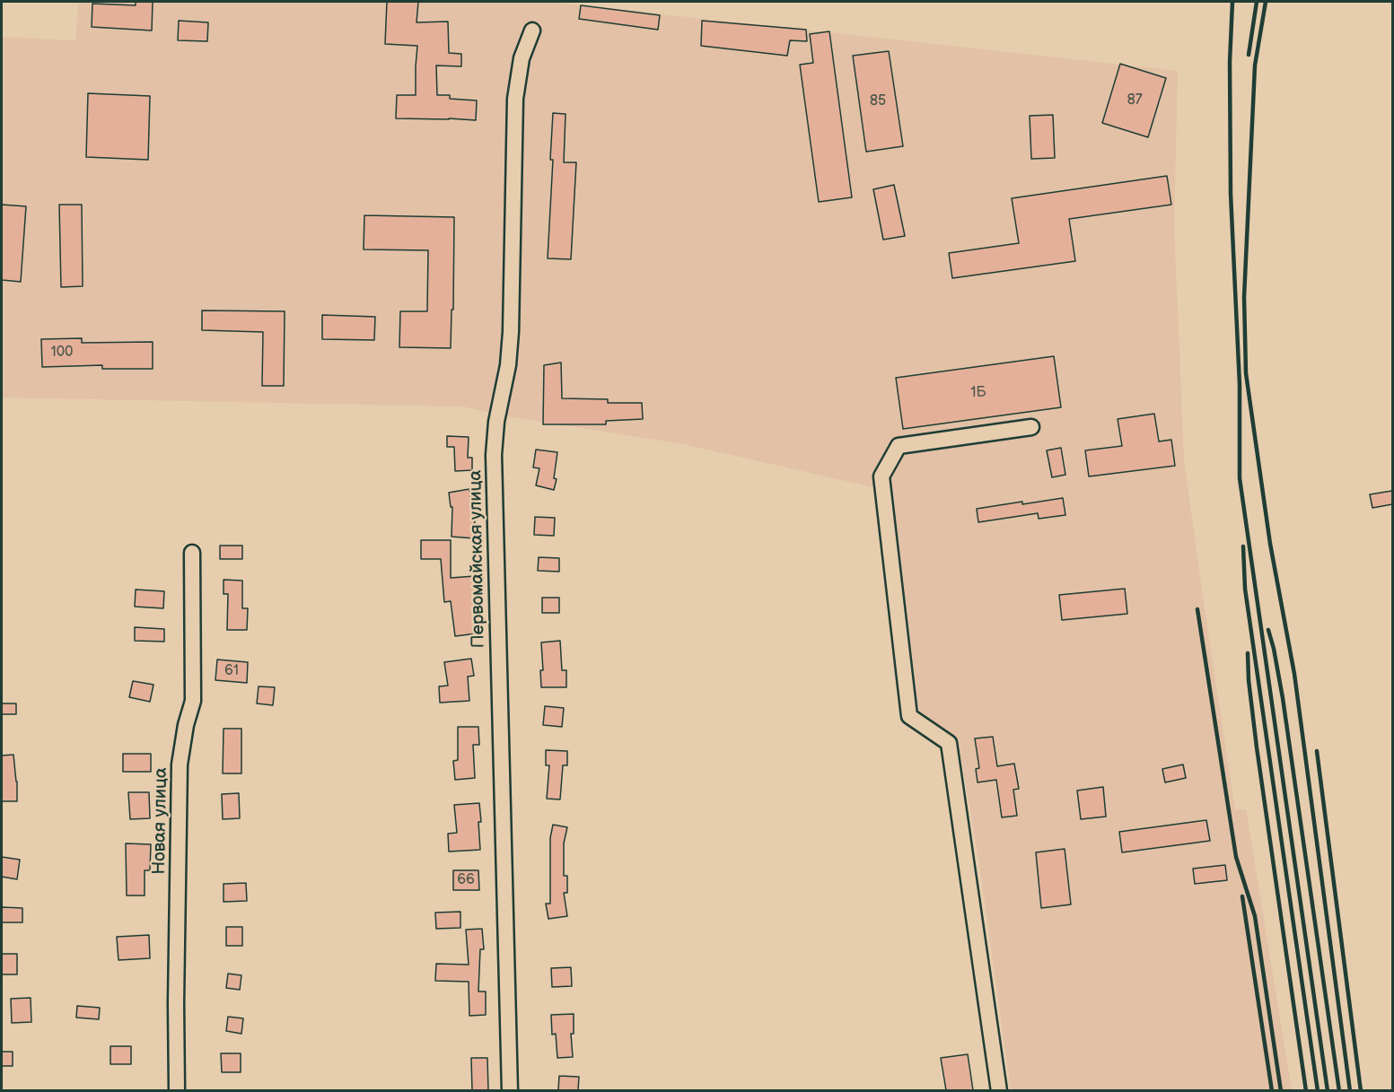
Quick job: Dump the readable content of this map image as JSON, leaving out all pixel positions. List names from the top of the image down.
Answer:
{
  "streets": {
    "street": ["Первомайская улица", "Новая улица"]
  },
  "house_numbers": [
    "87",
    "85",
    "100",
    "1Б",
    "61",
    "66"
  ]
}
